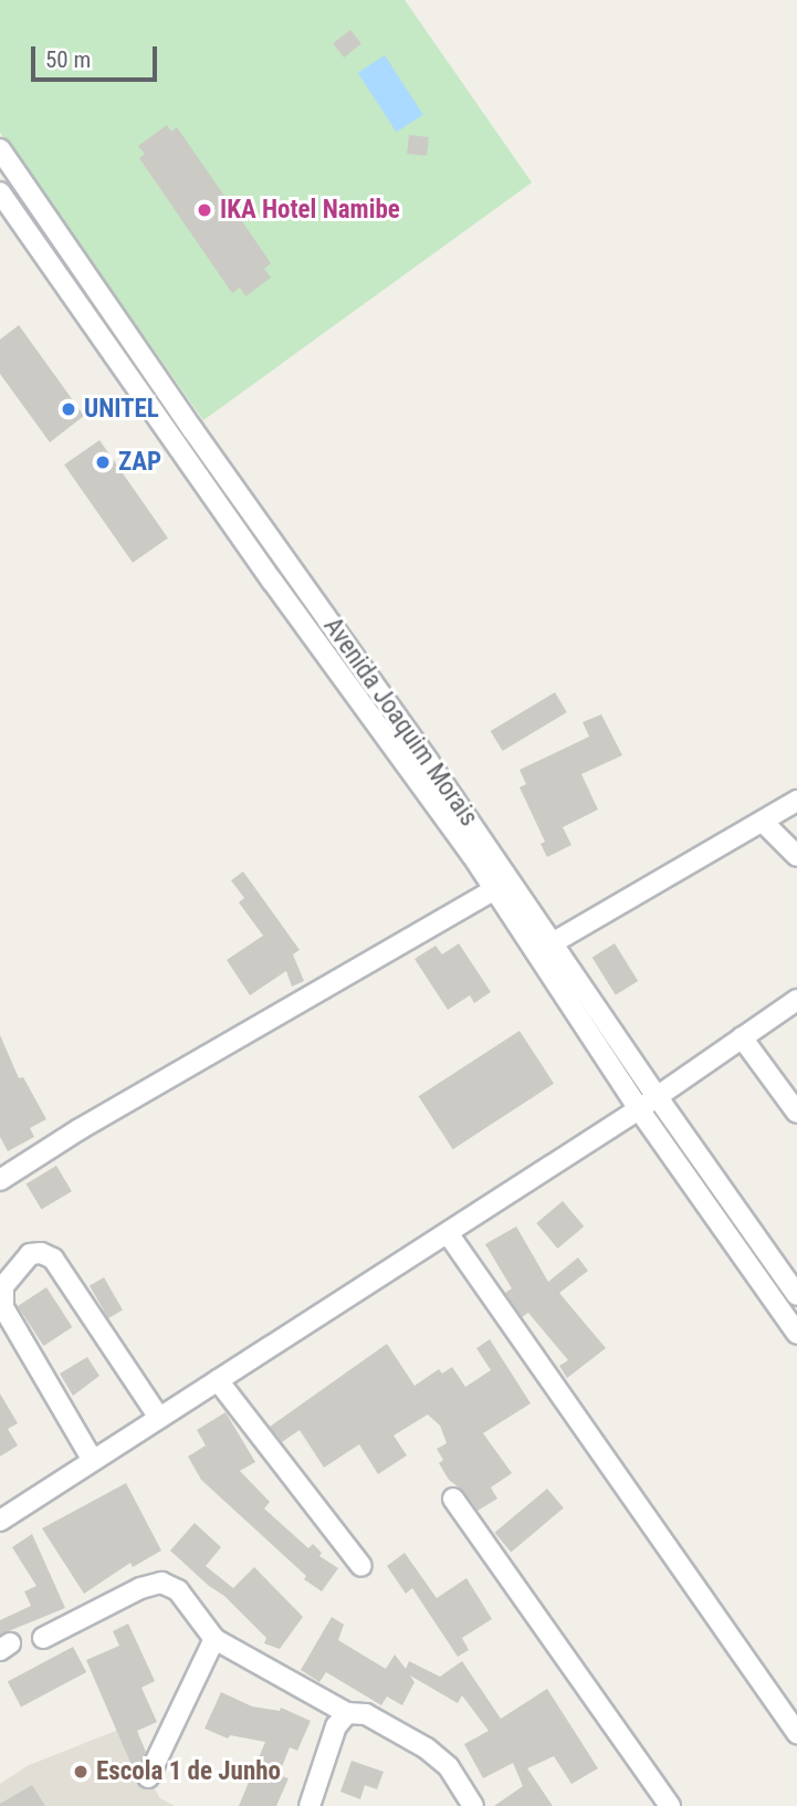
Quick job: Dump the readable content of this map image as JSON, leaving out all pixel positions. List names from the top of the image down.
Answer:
{
  "streets": {
    "street": ["Avenida Joaquim Morais"]
  },
  "places": [
    "IKA Hotel Namibe",
    "UNITEL",
    "ZAP",
    "Escola 1 de Junho"
  ],
  "scale_bar": "50 m"
}
